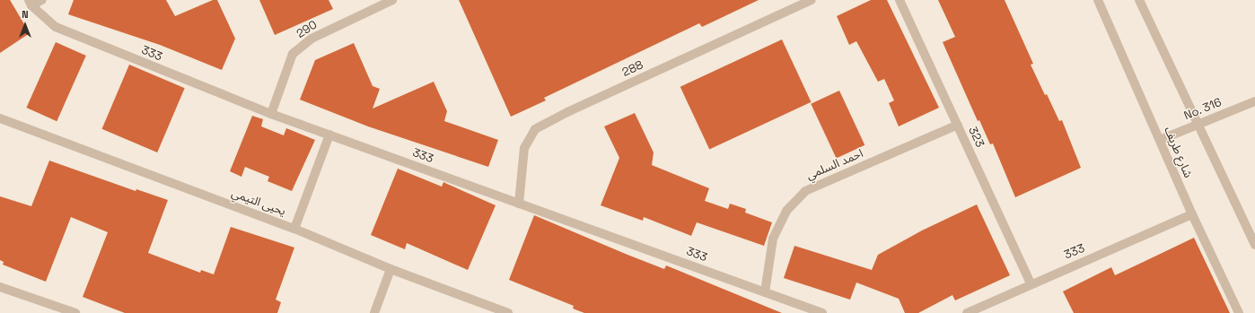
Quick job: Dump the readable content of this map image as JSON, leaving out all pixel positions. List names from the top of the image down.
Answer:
{
  "streets": {
    "street": [
      "290",
      "333",
      "288",
      "No. 316",
      "323",
      "شارع طريف",
      "احمد السلمي",
      "يحيى التيمي"
    ]
  },
  "crossings": [
    ["290", "333"],
    ["333", "288"],
    ["333", "323"],
    ["333", "شارع طريف"],
    ["333", "احمد السلمي"],
    ["No. 316", "شارع طريف"],
    ["323", "احمد السلمي"]
  ],
  "north": "top"
}
